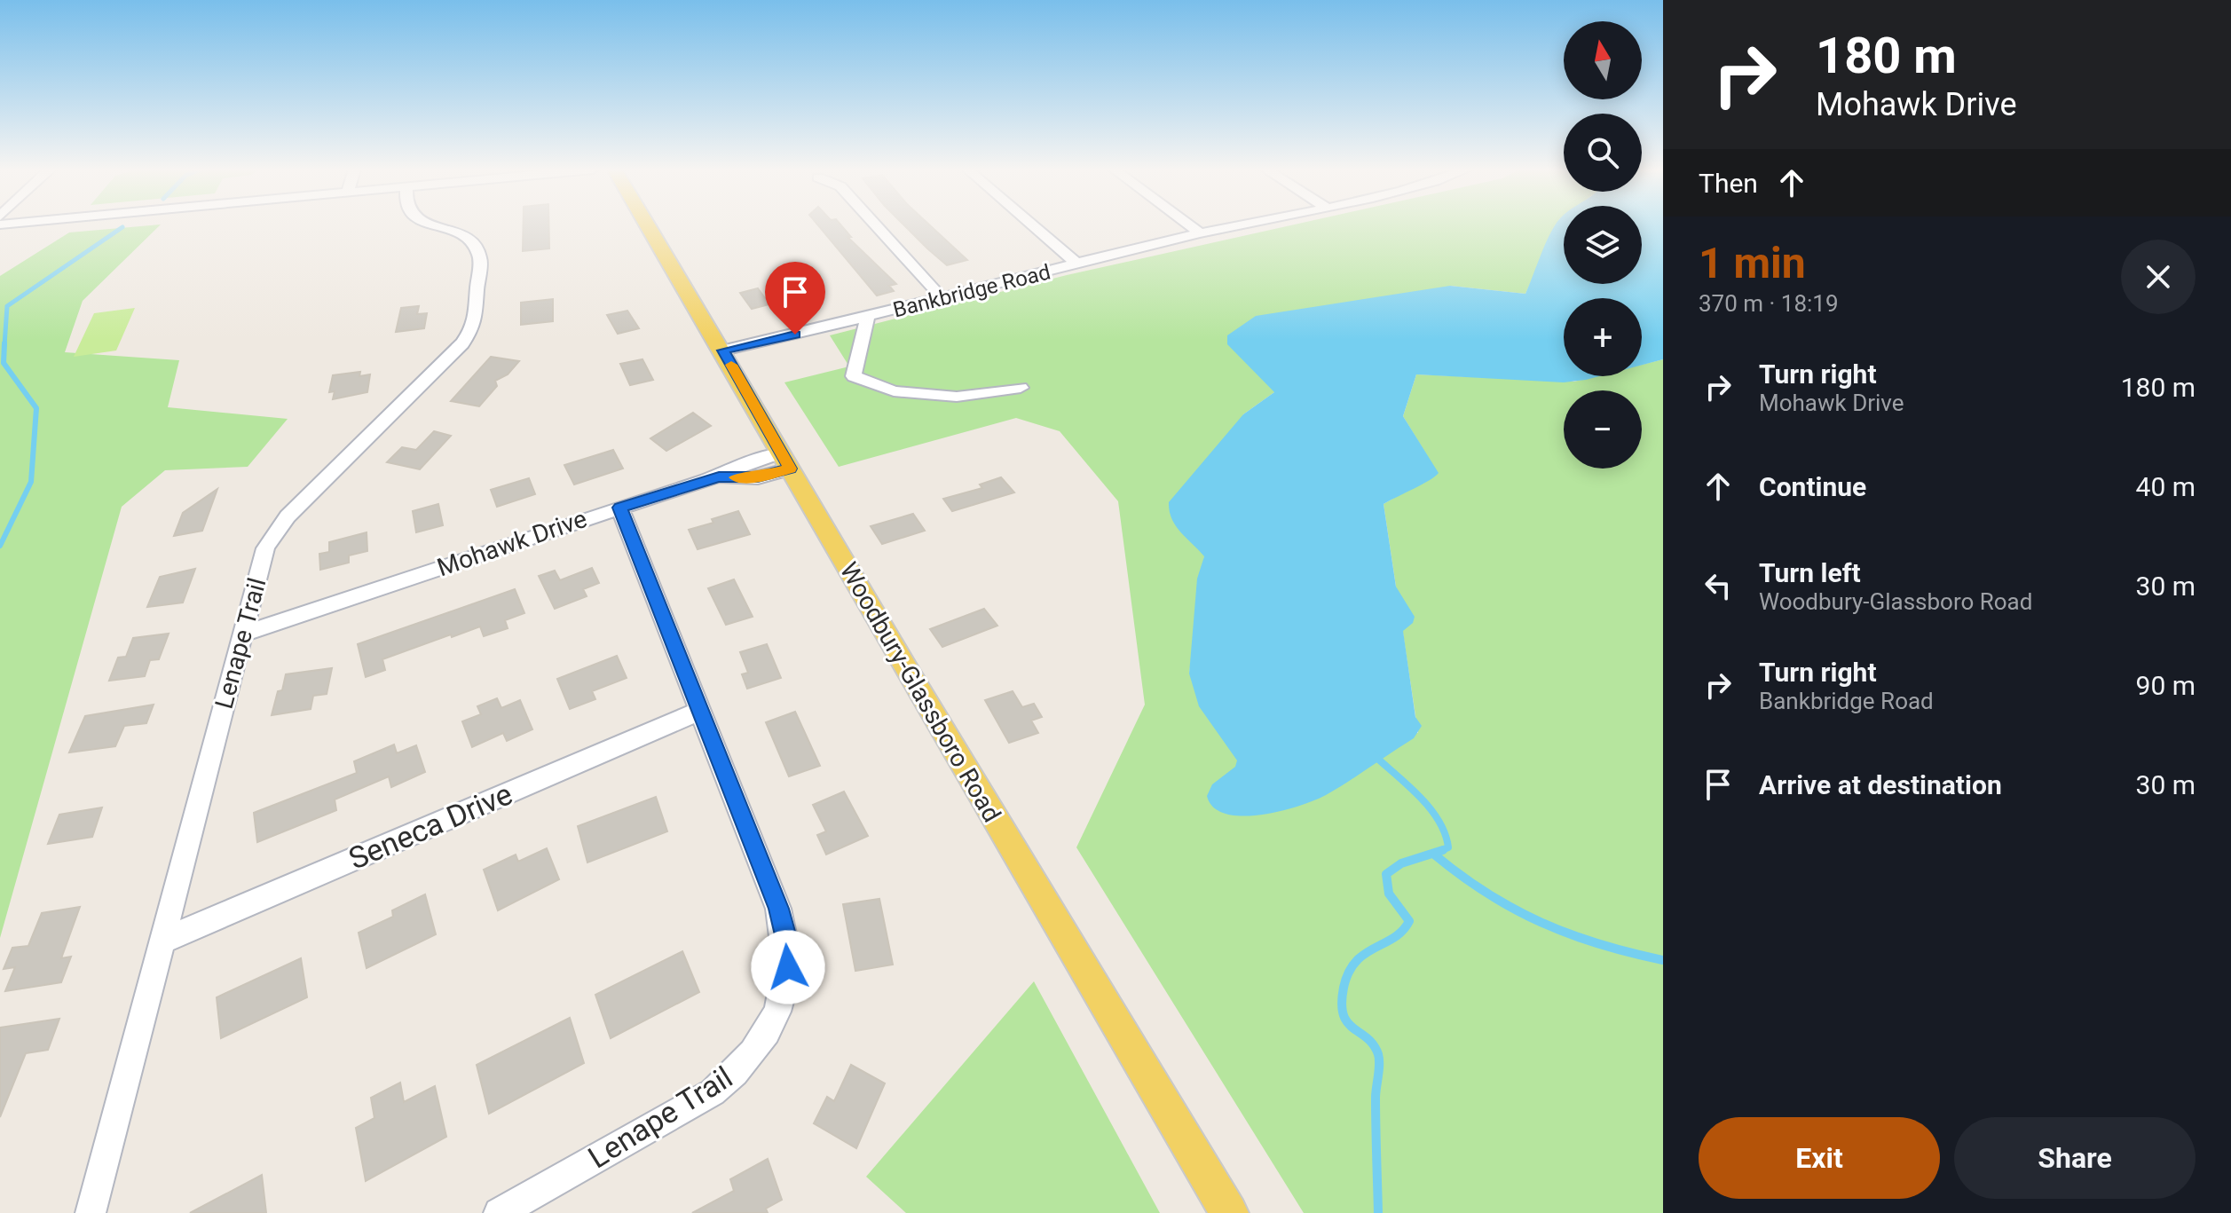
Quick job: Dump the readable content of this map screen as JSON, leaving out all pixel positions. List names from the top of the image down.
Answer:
{
  "streets": {
    "main road": ["Woodbury-Glassboro Road"],
    "street": [
      "Bankbridge Road",
      "Mohawk Drive",
      "Lenape Trail",
      "Seneca Drive"
    ]
  },
  "crossings": [
    ["Bankbridge Road", "Woodbury-Glassboro Road"],
    ["Mohawk Drive", "Lenape Trail"],
    ["Mohawk Drive", "Woodbury-Glassboro Road"],
    ["Lenape Trail", "Seneca Drive"]
  ],
  "north": "top",
  "page": {
    "turn": ["180 m", "Mohawk Drive"],
    "map_buttons": ["+", "−"],
    "then": "Then",
    "heading": ["1 min", "370 m · 18:19"],
    "list": [
      {
        "name": "Turn right",
        "note": "Mohawk Drive",
        "value": "180 m"
      },
      {
        "name": "Continue",
        "value": "40 m"
      },
      {
        "name": "Turn left",
        "note": "Woodbury-Glassboro Road",
        "value": "30 m"
      },
      {
        "name": "Turn right",
        "note": "Bankbridge Road",
        "value": "90 m"
      },
      {
        "name": "Arrive at destination",
        "value": "30 m"
      }
    ],
    "buttons": ["Exit", "Share"]
  }
}
